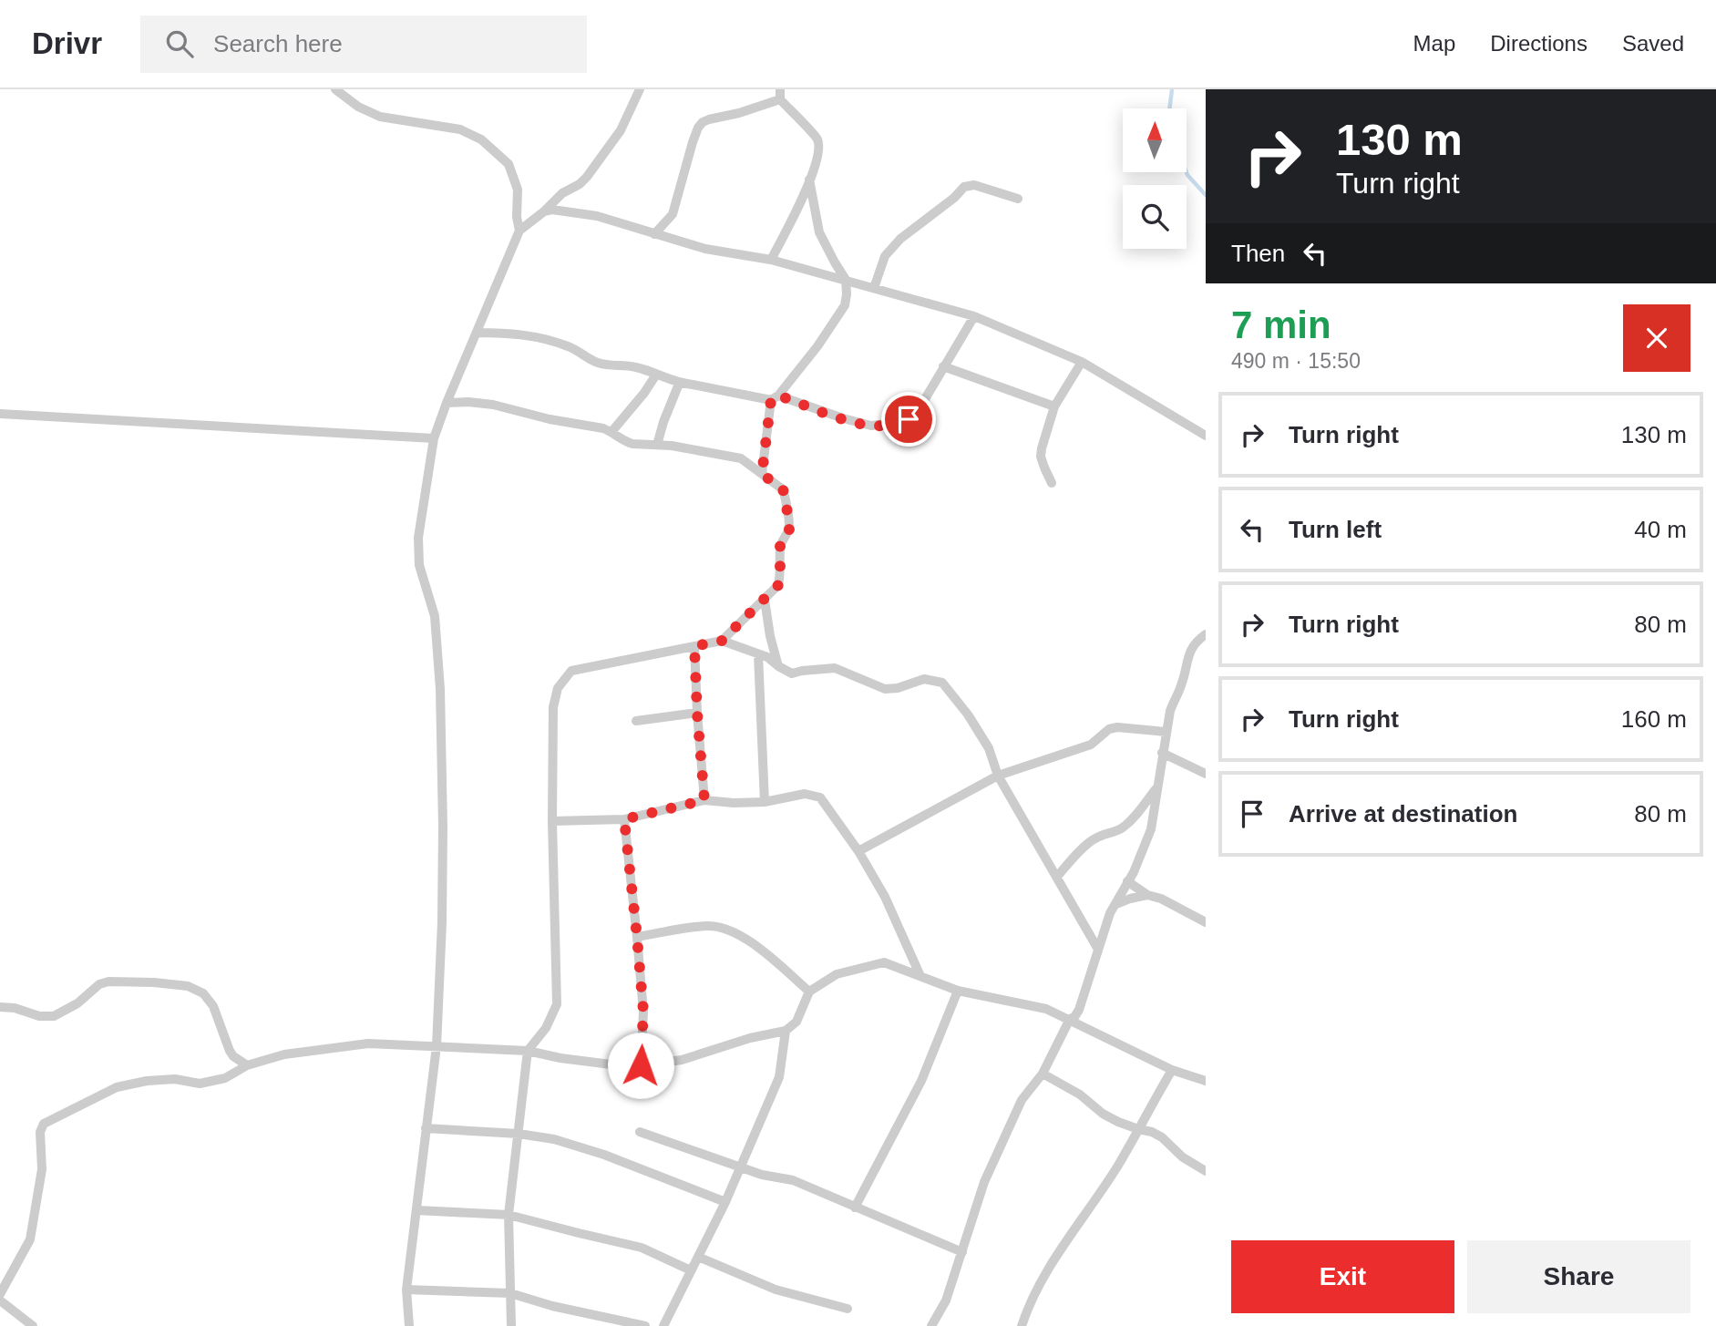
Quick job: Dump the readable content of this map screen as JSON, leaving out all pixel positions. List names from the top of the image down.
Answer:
{
  "north": "top",
  "page": {
    "header": "Drivr",
    "search": "Search here",
    "nav": ["Map", "Directions", "Saved"],
    "turn": ["130 m", "Turn right"],
    "then": "Then",
    "heading": ["7 min", "490 m · 15:50"],
    "list": [
      {
        "name": "Turn right",
        "value": "130 m"
      },
      {
        "name": "Turn left",
        "value": "40 m"
      },
      {
        "name": "Turn right",
        "value": "80 m"
      },
      {
        "name": "Turn right",
        "value": "160 m"
      },
      {
        "name": "Arrive at destination",
        "value": "80 m"
      }
    ],
    "buttons": ["Exit", "Share"]
  }
}
